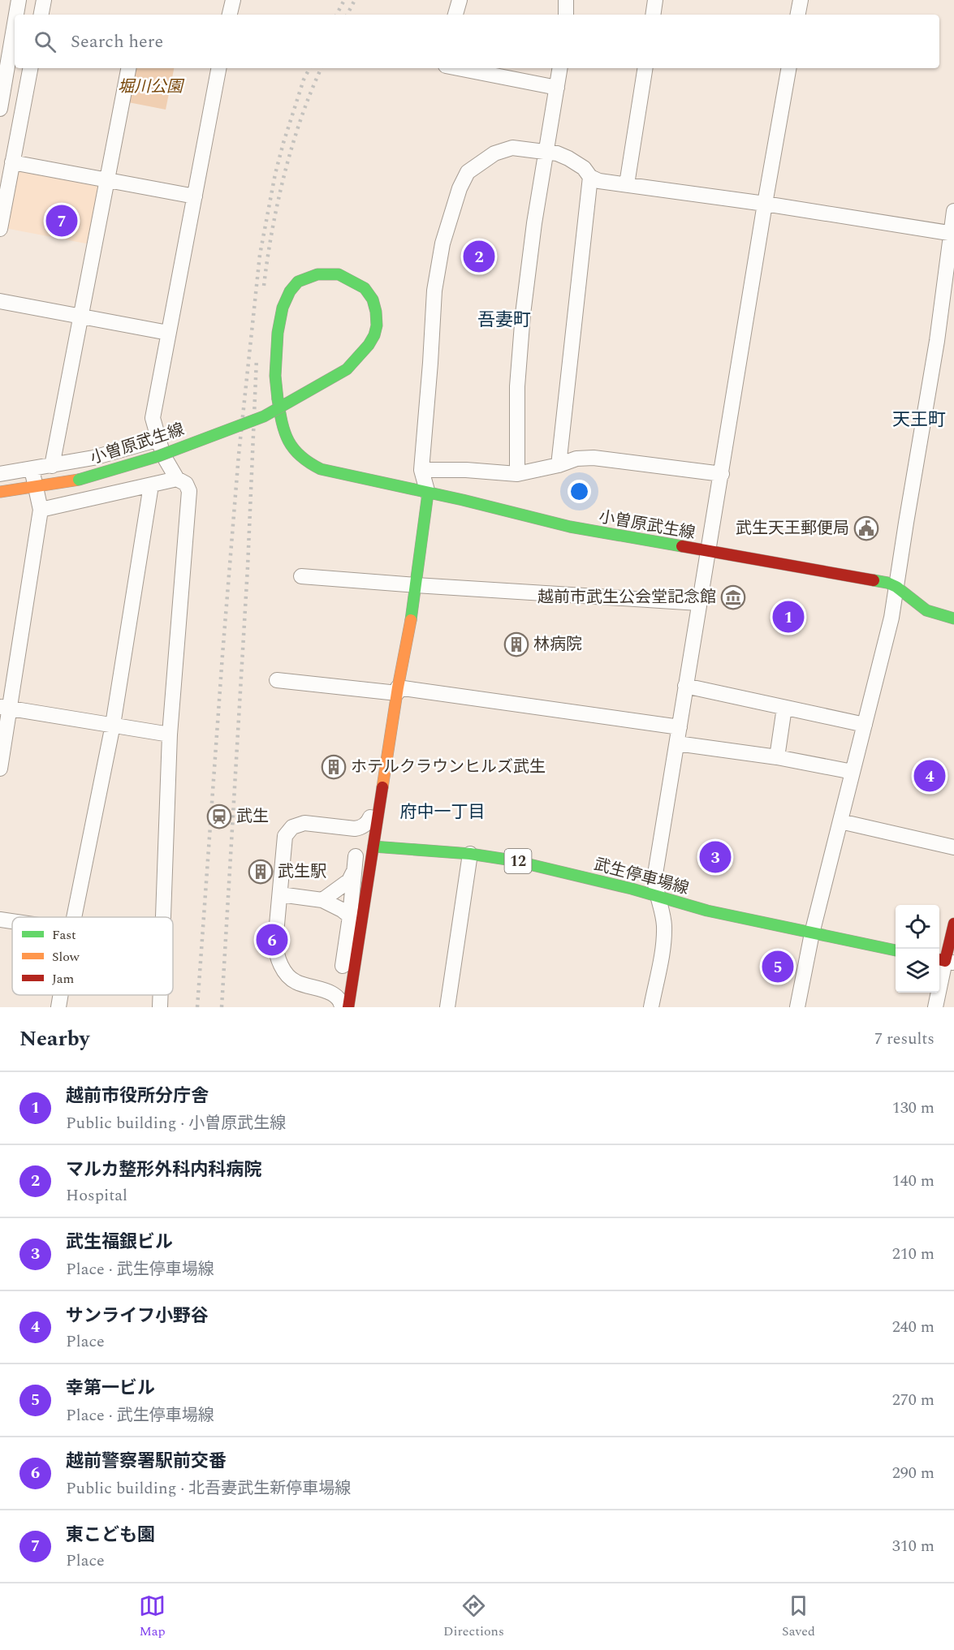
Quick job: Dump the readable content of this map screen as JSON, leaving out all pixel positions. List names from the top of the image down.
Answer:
{
  "streets": {
    "main road": ["小曽原武生線", "12", "武生停車場線"]
  },
  "districts": ["吾妻町", "天王町", "府中一丁目"],
  "parks": ["堀川公園"],
  "places": {
    "public building": ["武生天王郵便局"],
    "museum": ["越前市武生公会堂記念館"],
    "building": ["林病院", "ホテルクラウンヒルズ武生", "武生駅"],
    "station": ["武生"]
  },
  "legend": ["Fast", "Slow", "Jam"],
  "page": {
    "search": "Search here",
    "pins": [
      "7",
      "2",
      "1",
      "4",
      "3",
      "6",
      "5"
    ],
    "heading": ["Nearby", "7 results"],
    "list": [
      {
        "mark": "1",
        "name": "越前市役所分庁舎",
        "note": "Public building · 小曽原武生線",
        "value": "130 m"
      },
      {
        "mark": "2",
        "name": "マルカ整形外科内科病院",
        "note": "Hospital",
        "value": "140 m"
      },
      {
        "mark": "3",
        "name": "武生福銀ビル",
        "note": "Place · 武生停車場線",
        "value": "210 m"
      },
      {
        "mark": "4",
        "name": "サンライフ小野谷",
        "note": "Place",
        "value": "240 m"
      },
      {
        "mark": "5",
        "name": "幸第一ビル",
        "note": "Place · 武生停車場線",
        "value": "270 m"
      },
      {
        "mark": "6",
        "name": "越前警察署駅前交番",
        "note": "Public building · 北吾妻武生新停車場線",
        "value": "290 m"
      },
      {
        "mark": "7",
        "name": "東こども園",
        "note": "Place",
        "value": "310 m"
      }
    ],
    "nav": ["Map", "Directions", "Saved"]
  }
}
